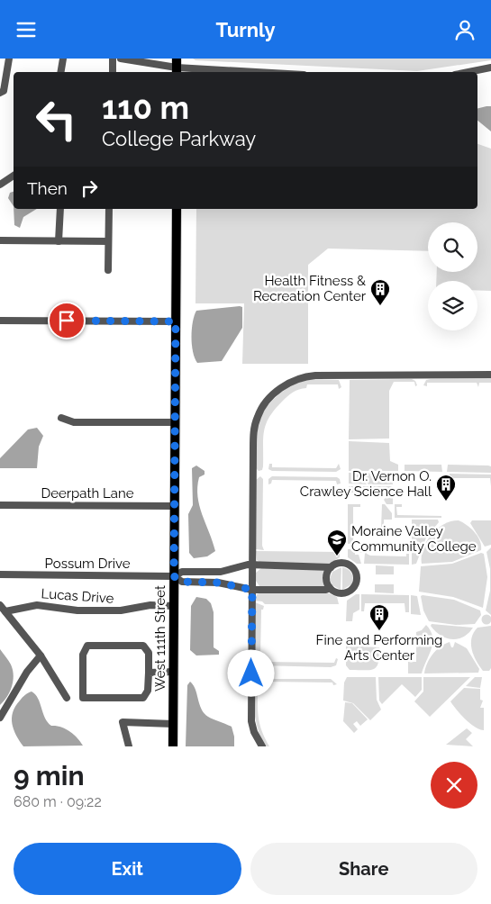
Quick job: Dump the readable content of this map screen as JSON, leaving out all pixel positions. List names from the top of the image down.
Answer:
{
  "streets": {
    "main road": ["West 111th Street"],
    "street": ["Deerpath Lane", "Possum Drive", "Lucas Drive"]
  },
  "crossings": [
    ["Deerpath Lane", "West 111th Street"],
    ["Possum Drive", "West 111th Street"],
    ["Lucas Drive", "West 111th Street"]
  ],
  "places": {
    "building": ["Health Fitness & Recreation Center", "Dr. Vernon O. Crawley Science Hall", "Fine and Performing Arts Center"],
    "school or university": ["Moraine Valley Community College"]
  },
  "page": {
    "header": "Turnly",
    "turn": ["110 m", "College Parkway"],
    "then": "Then",
    "heading": ["9 min", "680 m · 09:22"],
    "buttons": ["Exit", "Share"]
  }
}
